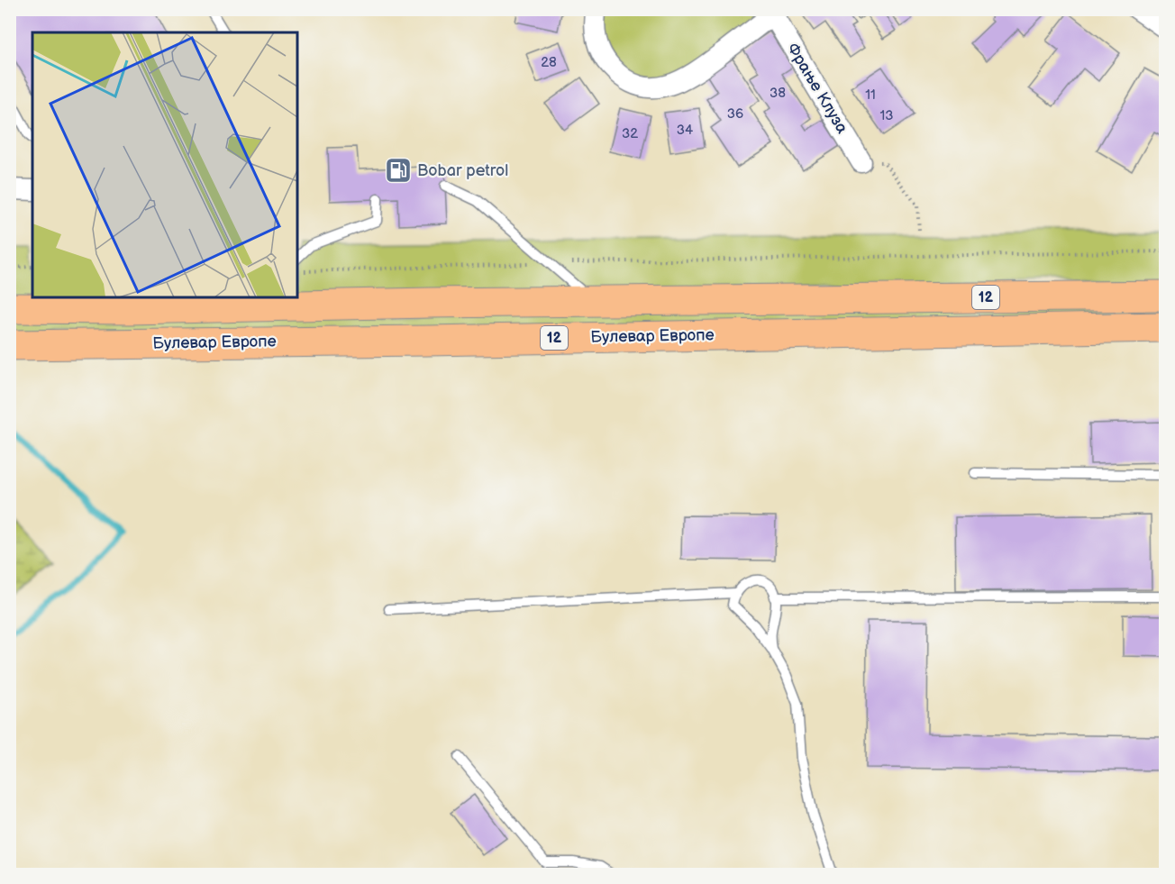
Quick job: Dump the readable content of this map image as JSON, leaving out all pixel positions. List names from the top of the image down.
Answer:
{
  "streets": {
    "main road": ["12", "Булевар Европе"],
    "street": ["Фрање Клуза"]
  },
  "places": {
    "fuel station": ["Bobar petrol"]
  },
  "house_numbers": [
    "28",
    "38",
    "11",
    "36",
    "13",
    "34",
    "32"
  ]
}
